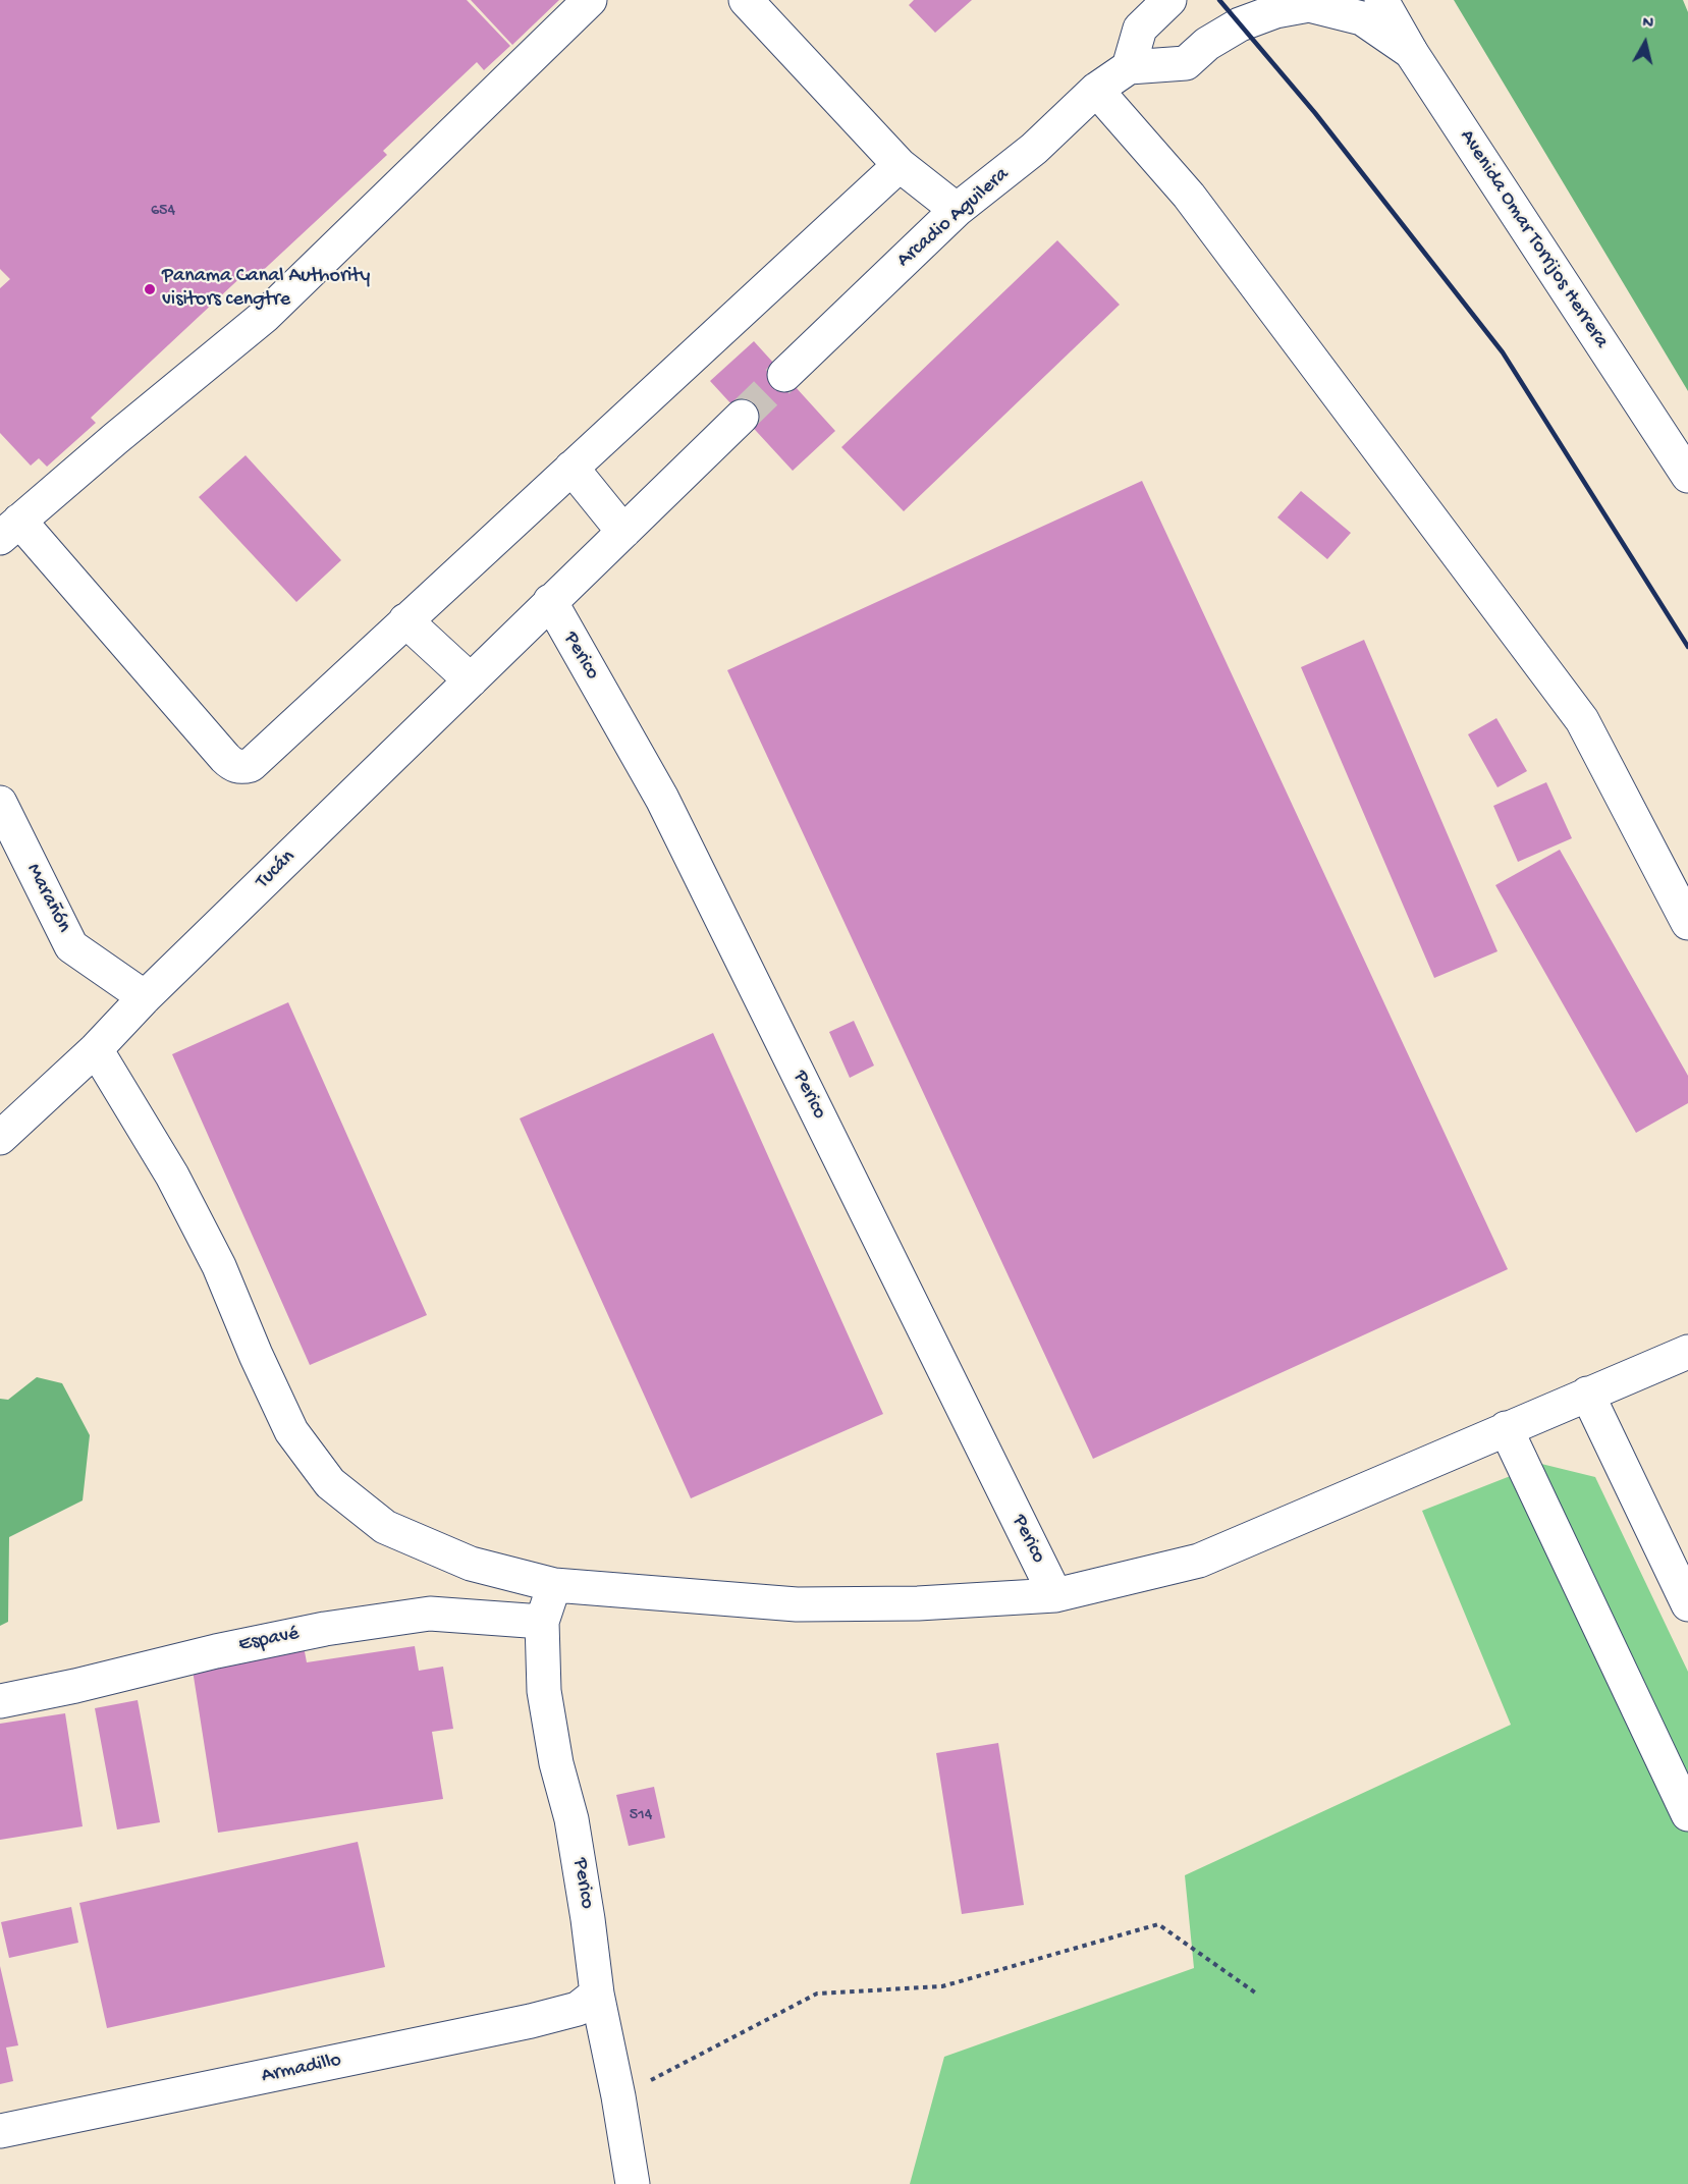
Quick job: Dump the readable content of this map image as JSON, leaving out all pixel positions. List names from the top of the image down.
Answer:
{
  "streets": {
    "main road": [
      "Arcadio Aguilera",
      "Avenida Omar Torrijos Herrera",
      "Perico",
      "Tucán",
      "Marañón",
      "Espavé",
      "Armadillo"
    ]
  },
  "crossings": [
    ["Perico", "Tucán"],
    ["Perico", "Espavé"],
    ["Perico", "Armadillo"],
    ["Tucán", "Marañón"]
  ],
  "places": ["Panama Canal Authority visitors cengtre"],
  "house_numbers": ["654", "514"],
  "north": "top"
}
